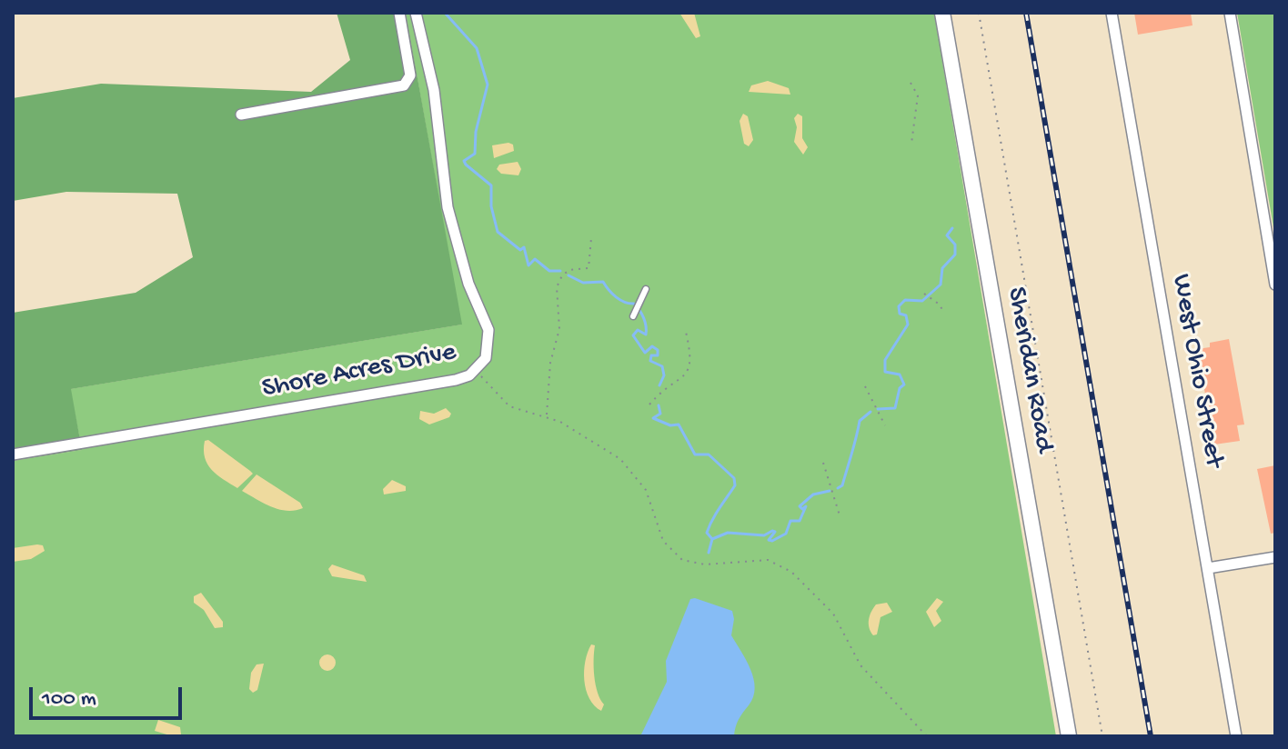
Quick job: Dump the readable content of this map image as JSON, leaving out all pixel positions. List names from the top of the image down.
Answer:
{
  "streets": {
    "main road": ["Sheridan Road"],
    "street": ["West Ohio Street", "Shore Acres Drive"]
  },
  "scale_bar": "100 m"
}
